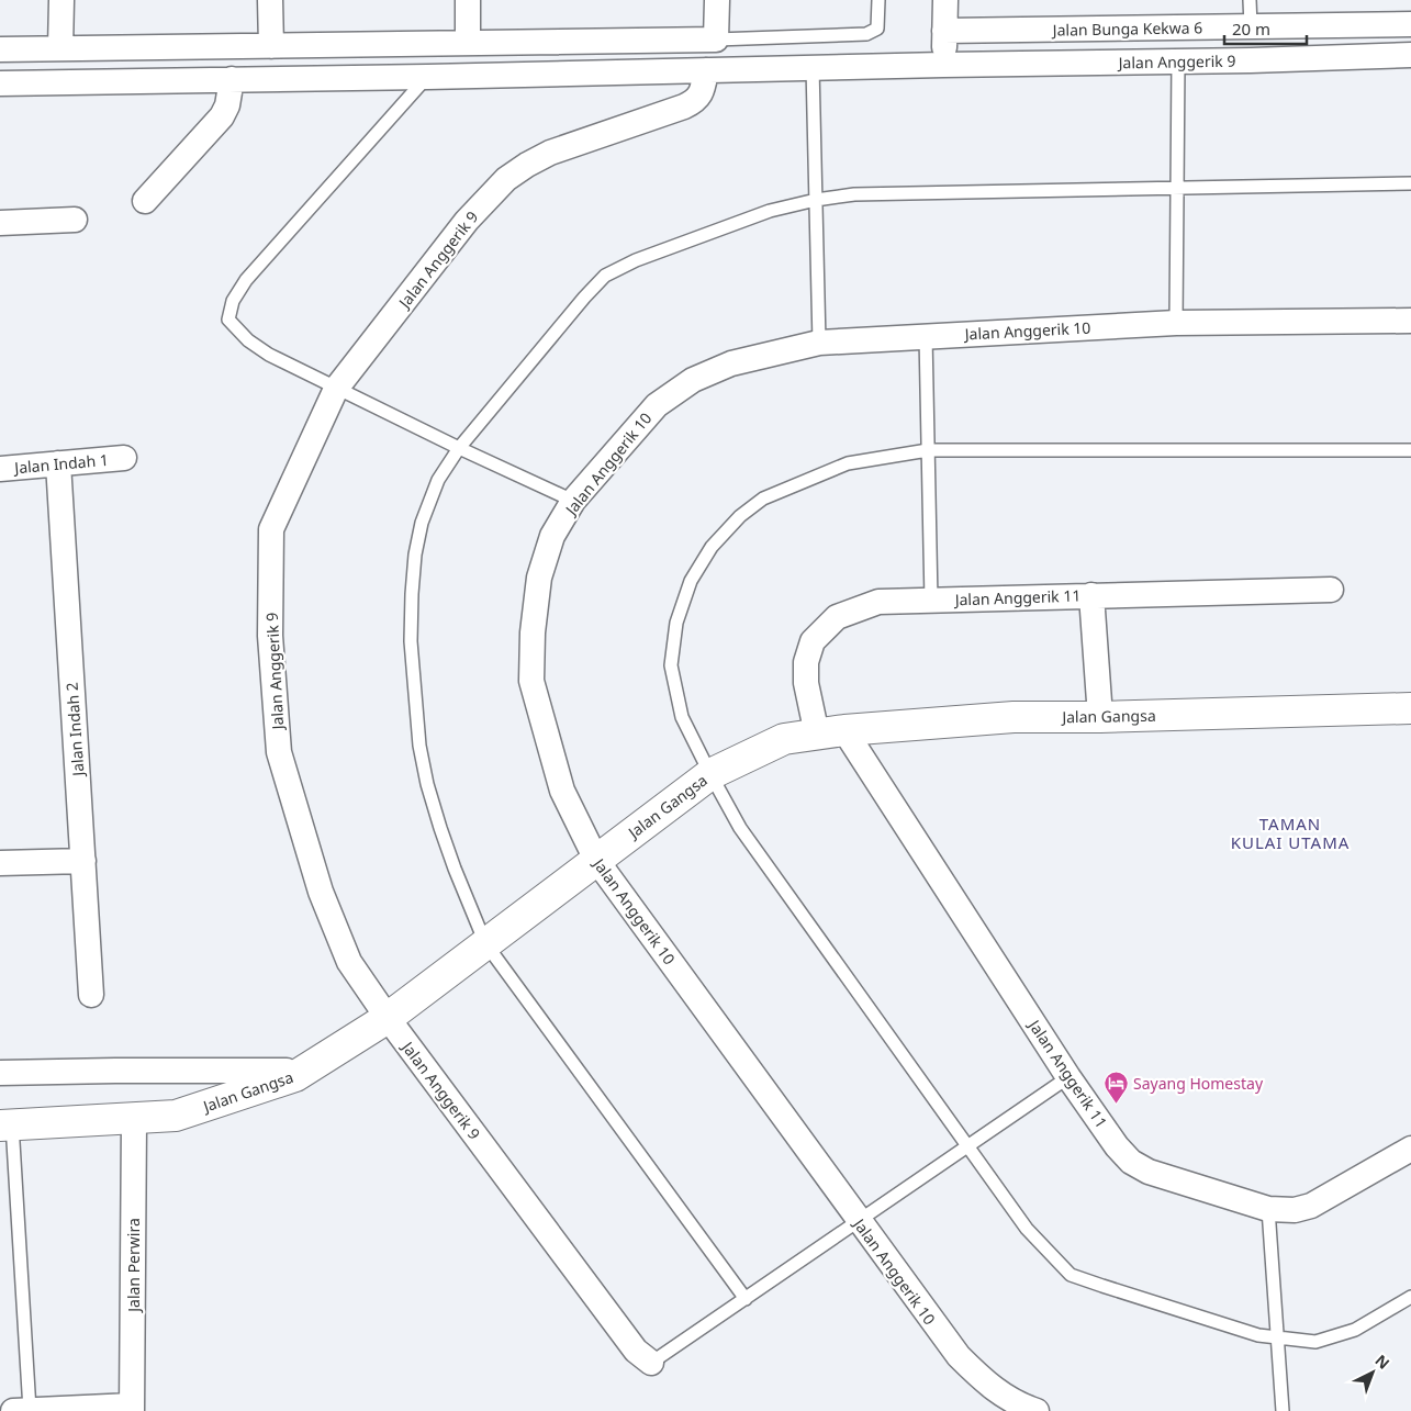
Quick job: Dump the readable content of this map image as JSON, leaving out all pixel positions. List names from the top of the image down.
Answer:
{
  "streets": {
    "street": [
      "Jalan Bunga Kekwa 6",
      "Jalan Anggerik 9",
      "Jalan Anggerik 10",
      "Jalan Indah 1",
      "Jalan Anggerik 11",
      "Jalan Gangsa",
      "Jalan Indah 2",
      "Jalan Perwira"
    ]
  },
  "crossings": [
    ["Jalan Anggerik 9", "Jalan Gangsa"],
    ["Jalan Anggerik 10", "Jalan Gangsa"],
    ["Jalan Indah 1", "Jalan Indah 2"],
    ["Jalan Anggerik 11", "Jalan Gangsa"],
    ["Jalan Gangsa", "Jalan Perwira"]
  ],
  "districts": ["TAMAN KULAI UTAMA"],
  "places": {
    "hotel": ["Sayang Homestay"]
  },
  "scale_bar": "20 m",
  "north": "top right"
}
